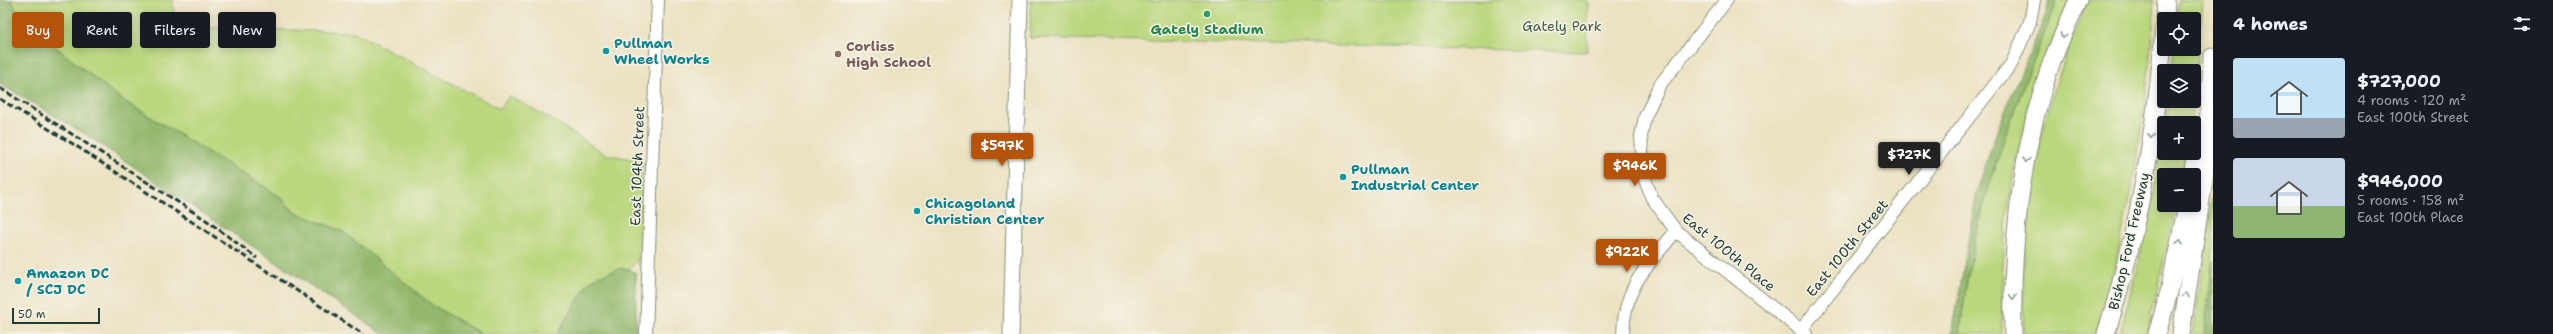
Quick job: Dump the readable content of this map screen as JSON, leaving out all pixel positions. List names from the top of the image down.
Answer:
{
  "streets": {
    "highway": ["Bishop Ford Freeway"],
    "street": ["East 104th Street", "East 100th Street", "East 100th Place"]
  },
  "crossings": [
    ["East 100th Street", "East 100th Place"]
  ],
  "parks": ["Gately Park"],
  "places": [
    "Gately Stadium",
    "Pullman Wheel Works",
    "Corliss High School",
    "Pullman Industrial Center",
    "Chicagoland Christian Center",
    "Amazon DC / SCJ DC"
  ],
  "scale_bar": "50 m",
  "page": {
    "heading": "4 homes",
    "map_buttons": ["+", "−"],
    "chip": [
      "Buy",
      "Rent",
      "Filters",
      "New"
    ],
    "list": [
      {
        "name": "$727,000",
        "note": "4 rooms · 120 m² · East 100th Street"
      },
      {
        "name": "$946,000",
        "note": "5 rooms · 158 m² · East 100th Place"
      }
    ],
    "price": [
      "$597K",
      "$727K",
      "$946K",
      "$922K"
    ],
    "scale": "50 m"
  }
}
